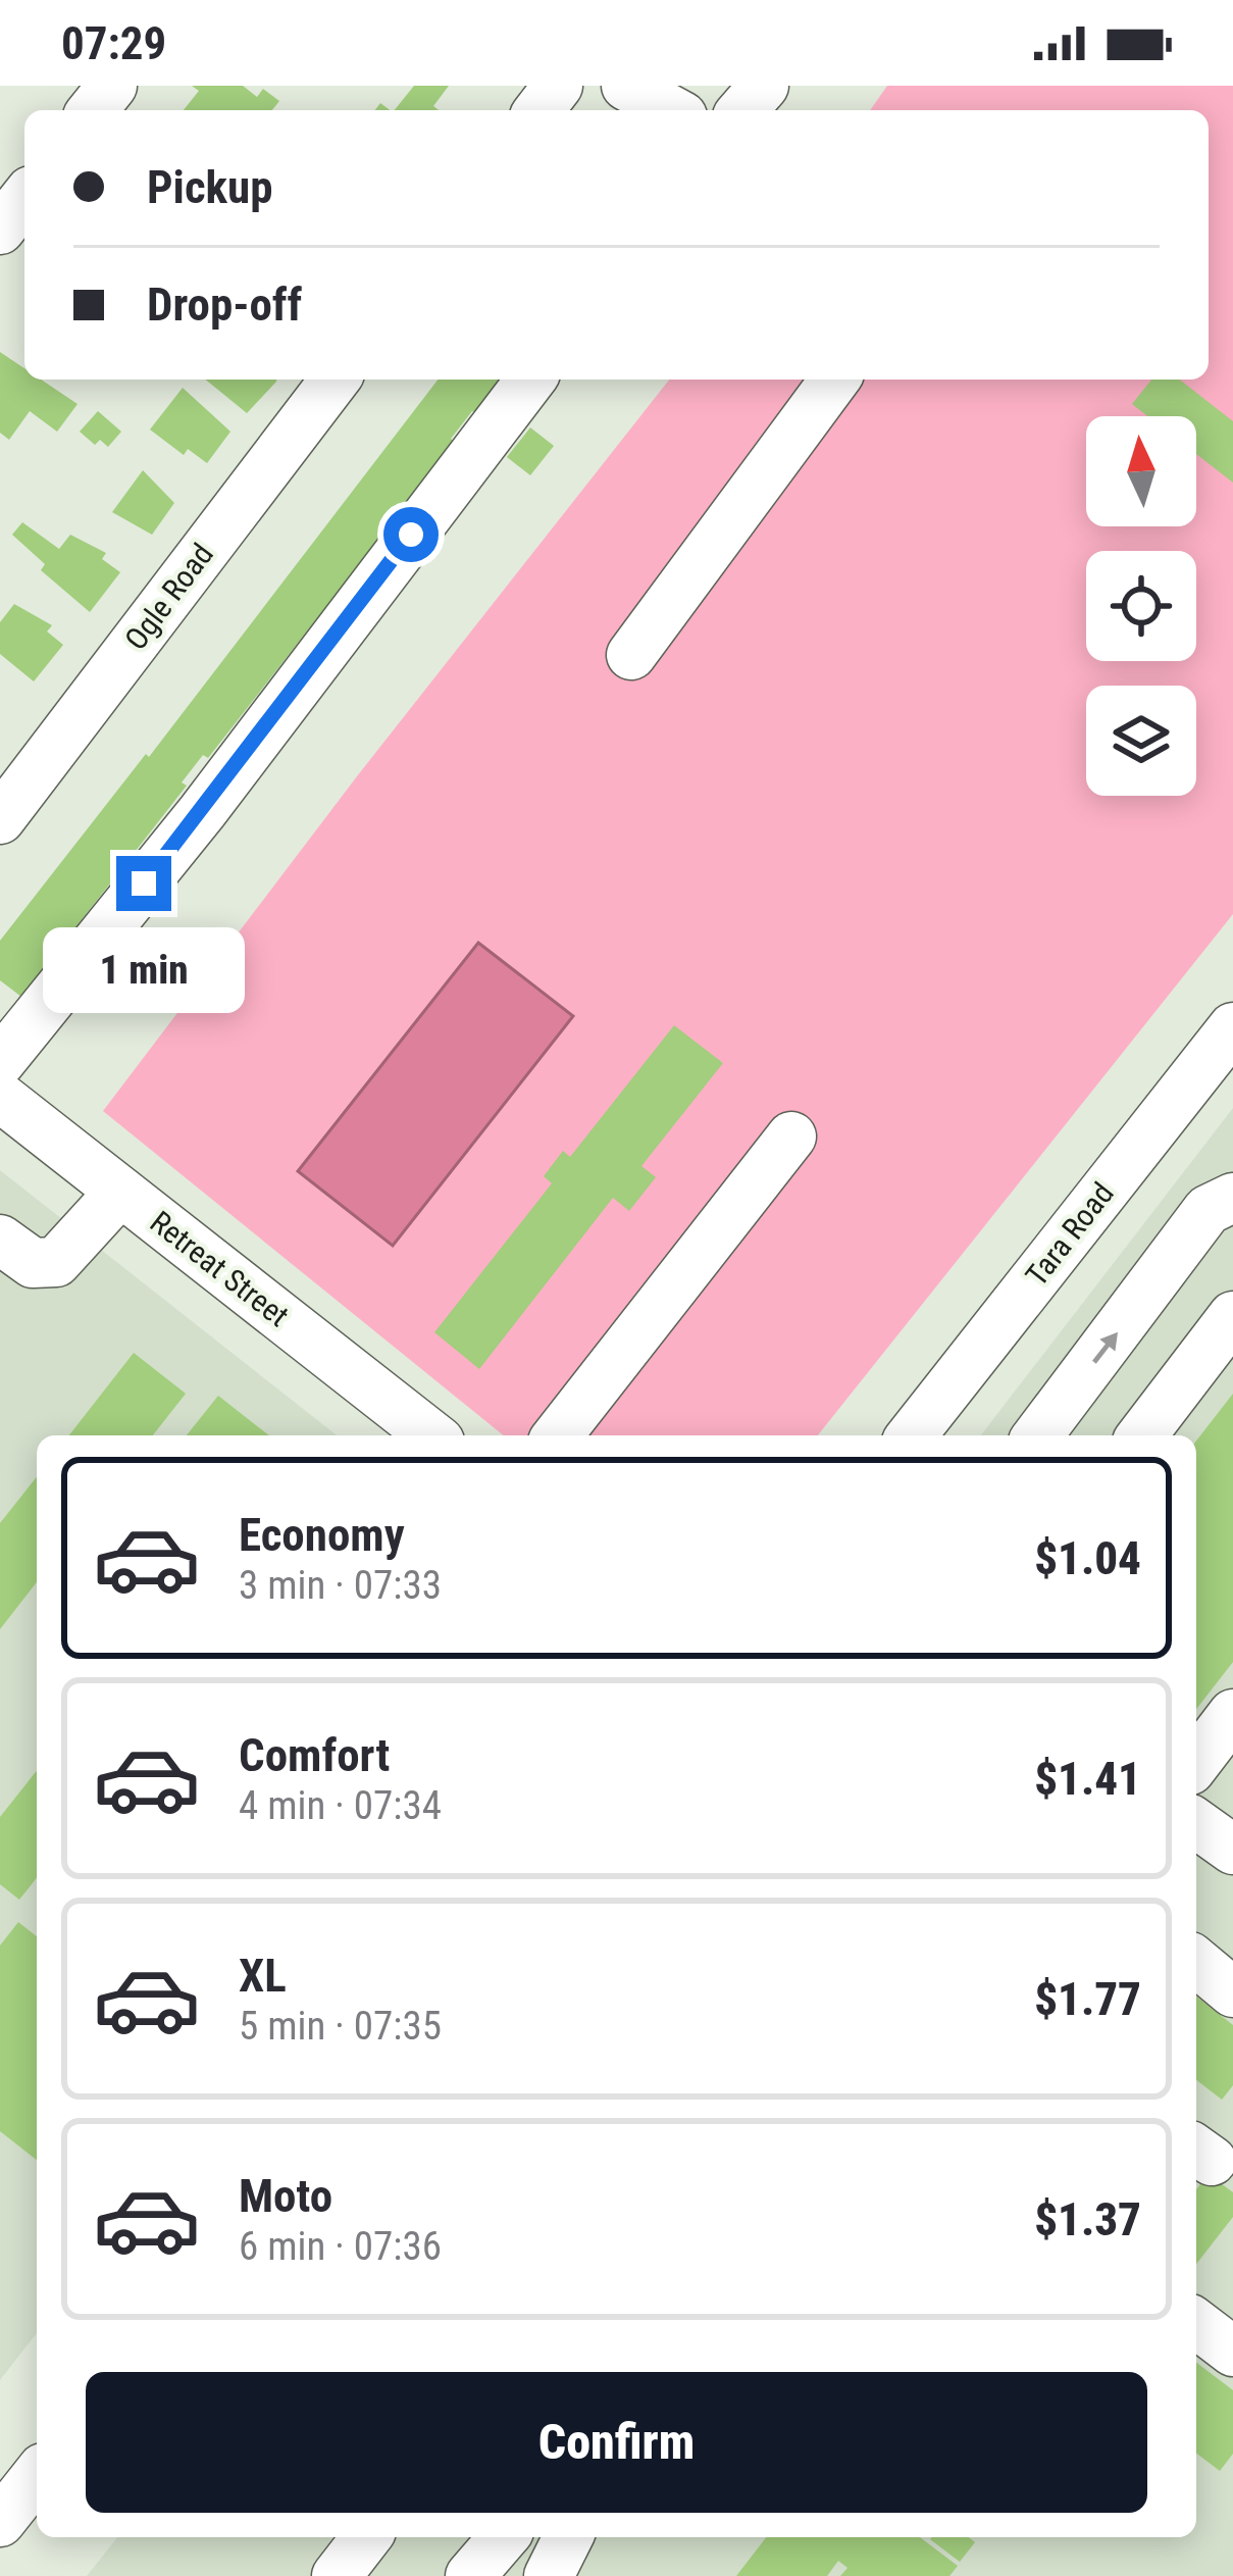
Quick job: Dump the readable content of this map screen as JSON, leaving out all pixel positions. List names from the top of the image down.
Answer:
{
  "streets": {
    "street": ["Ogle Road", "Tara Road", "Retreat Street"]
  },
  "north": "top",
  "page": {
    "status": "07:29",
    "banner": ["Pickup", "Drop-off"],
    "bubble": "1 min",
    "list": [
      {
        "name": "Economy",
        "note": "3 min · 07:33",
        "value": "$1.04"
      },
      {
        "name": "Comfort",
        "note": "4 min · 07:34",
        "value": "$1.41"
      },
      {
        "name": "XL",
        "note": "5 min · 07:35",
        "value": "$1.77"
      },
      {
        "name": "Moto",
        "note": "6 min · 07:36",
        "value": "$1.37"
      }
    ],
    "buttons": "Confirm"
  }
}
